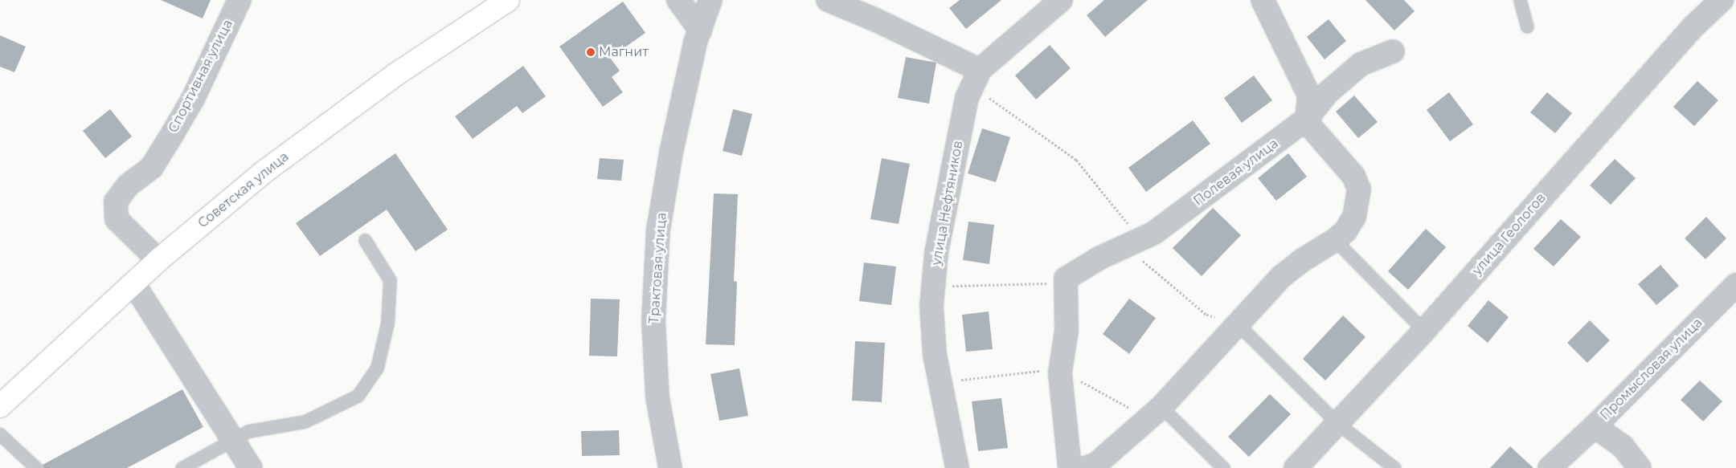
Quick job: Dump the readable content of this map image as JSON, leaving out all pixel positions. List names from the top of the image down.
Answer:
{
  "streets": {
    "main road": ["Советская улица"],
    "street": [
      "Спортивная улица",
      "Полевая улица",
      "улица Нефтяников",
      "улица Геологов",
      "Трактовая улица",
      "Промысловая улица"
    ]
  },
  "crossings": [
    ["Спортивная улица", "Советская улица"]
  ],
  "places": ["Магнит"]
}
